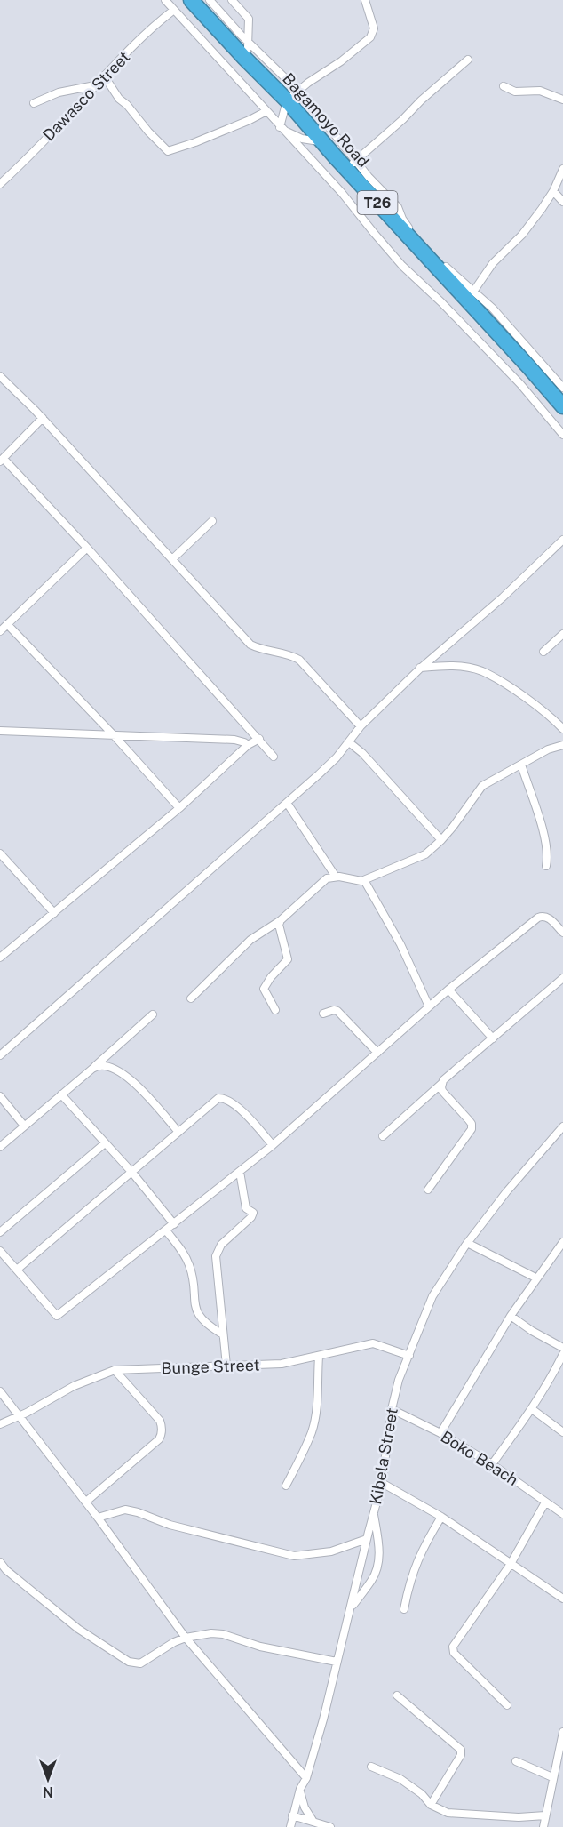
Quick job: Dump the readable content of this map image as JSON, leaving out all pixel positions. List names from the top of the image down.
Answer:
{
  "streets": {
    "highway": ["Bagamoyo Road", "T26"],
    "street": [
      "Dawasco Street",
      "Bunge Street",
      "Kibela Street",
      "Boko Beach"
    ]
  },
  "crossings": [
    ["Bunge Street", "Kibela Street"],
    ["Kibela Street", "Boko Beach"]
  ],
  "north": "bottom"
}
